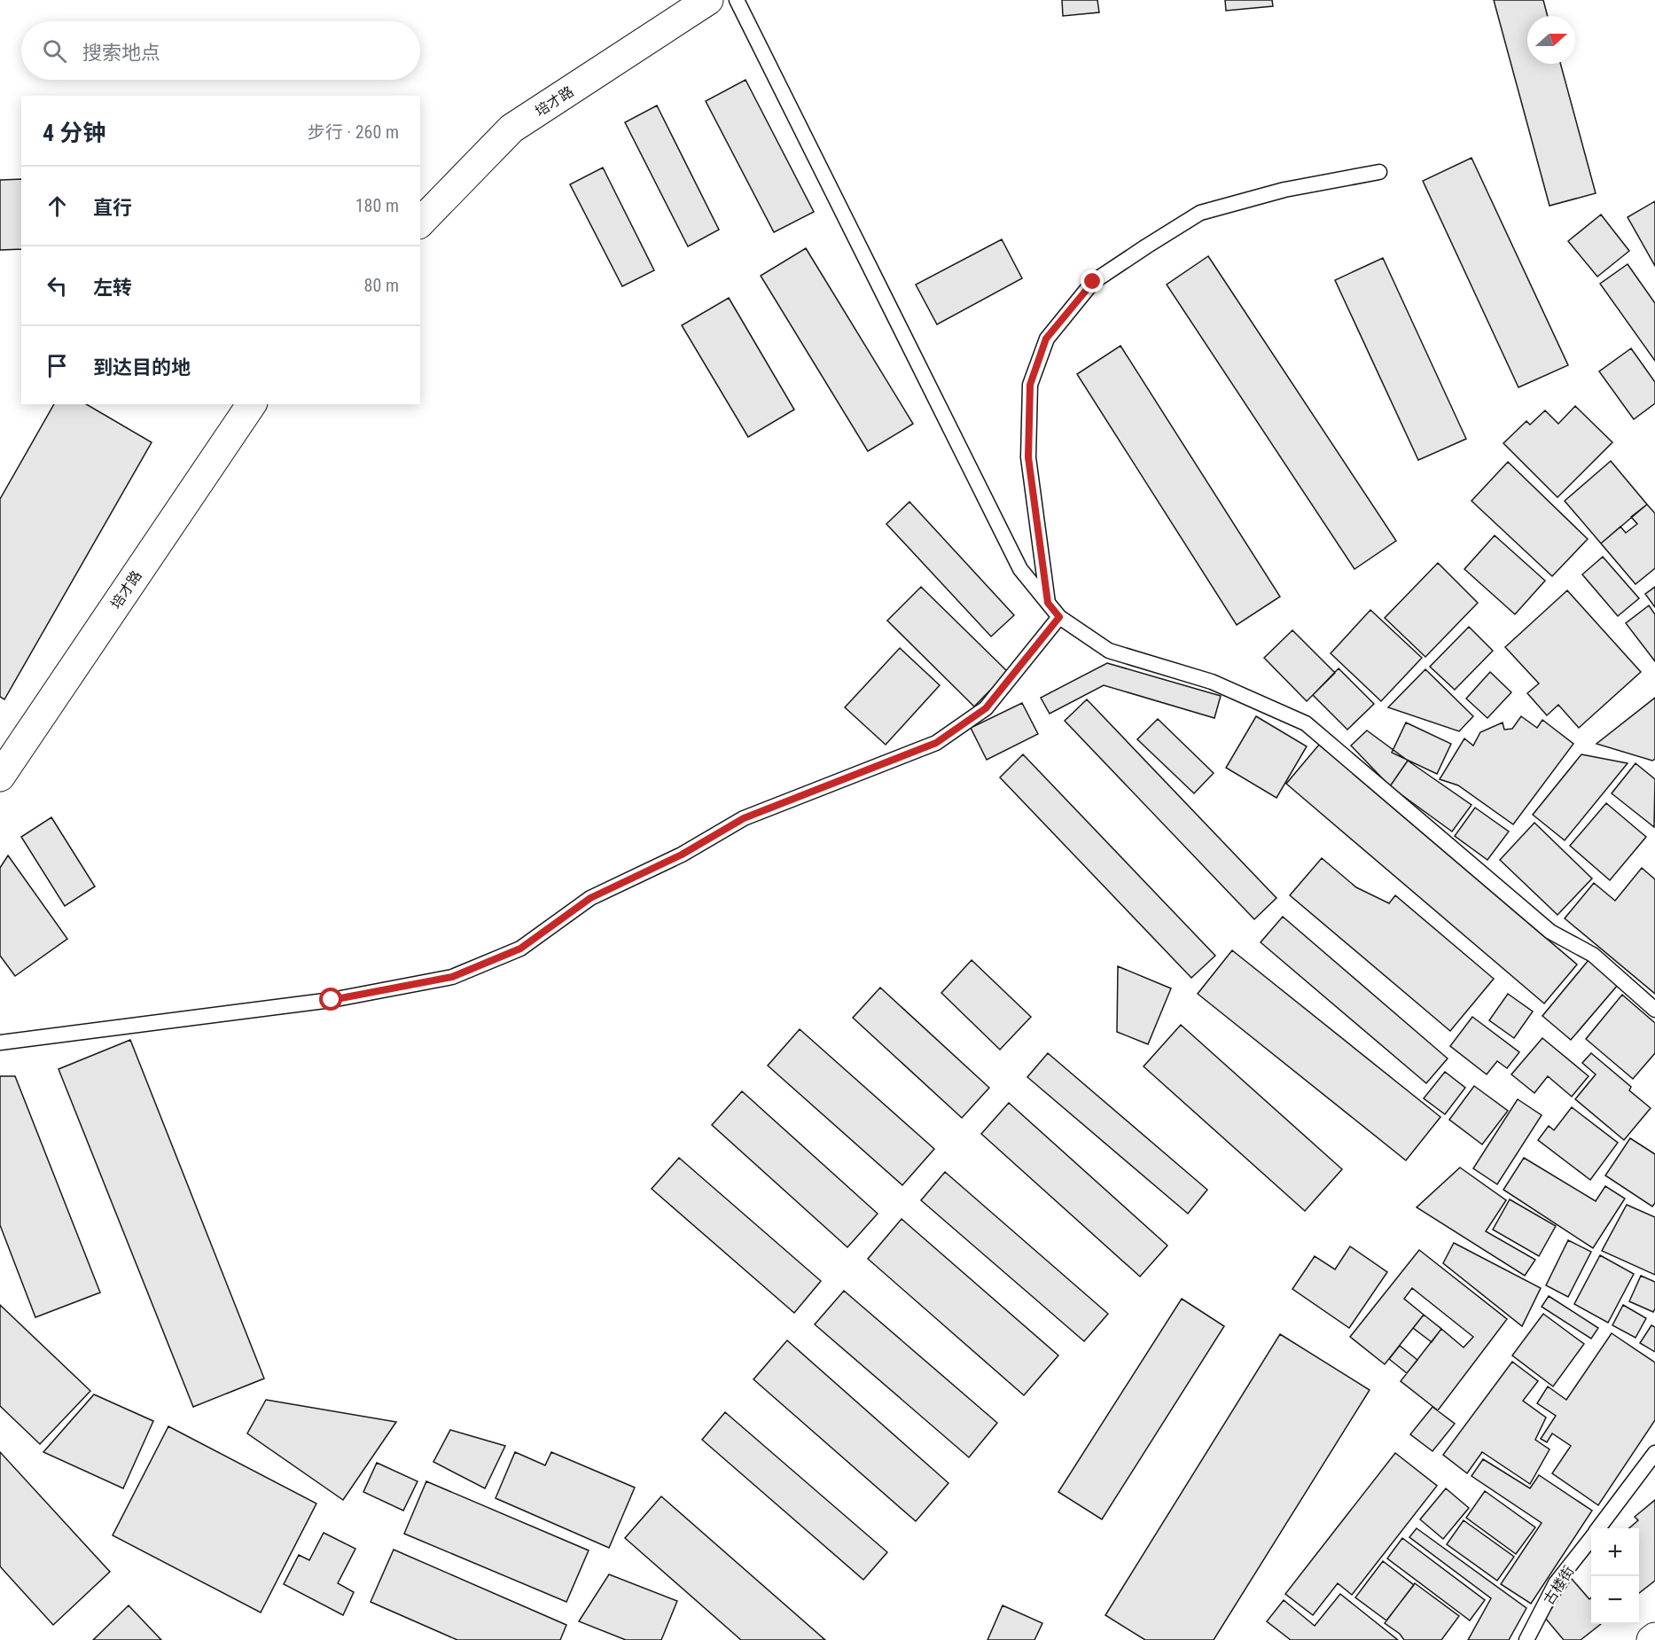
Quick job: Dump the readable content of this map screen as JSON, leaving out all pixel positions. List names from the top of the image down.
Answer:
{
  "streets": {
    "street": ["培才路"],
    "lane": ["古楼街"]
  },
  "north": "right",
  "page": {
    "search": "搜索地点",
    "heading": ["4 分钟", "步行 · 260 m"],
    "list": [
      ["直行", "180 m"],
      ["左转", "80 m"],
      "到达目的地"
    ],
    "map_buttons": ["+", "−"]
  }
}
